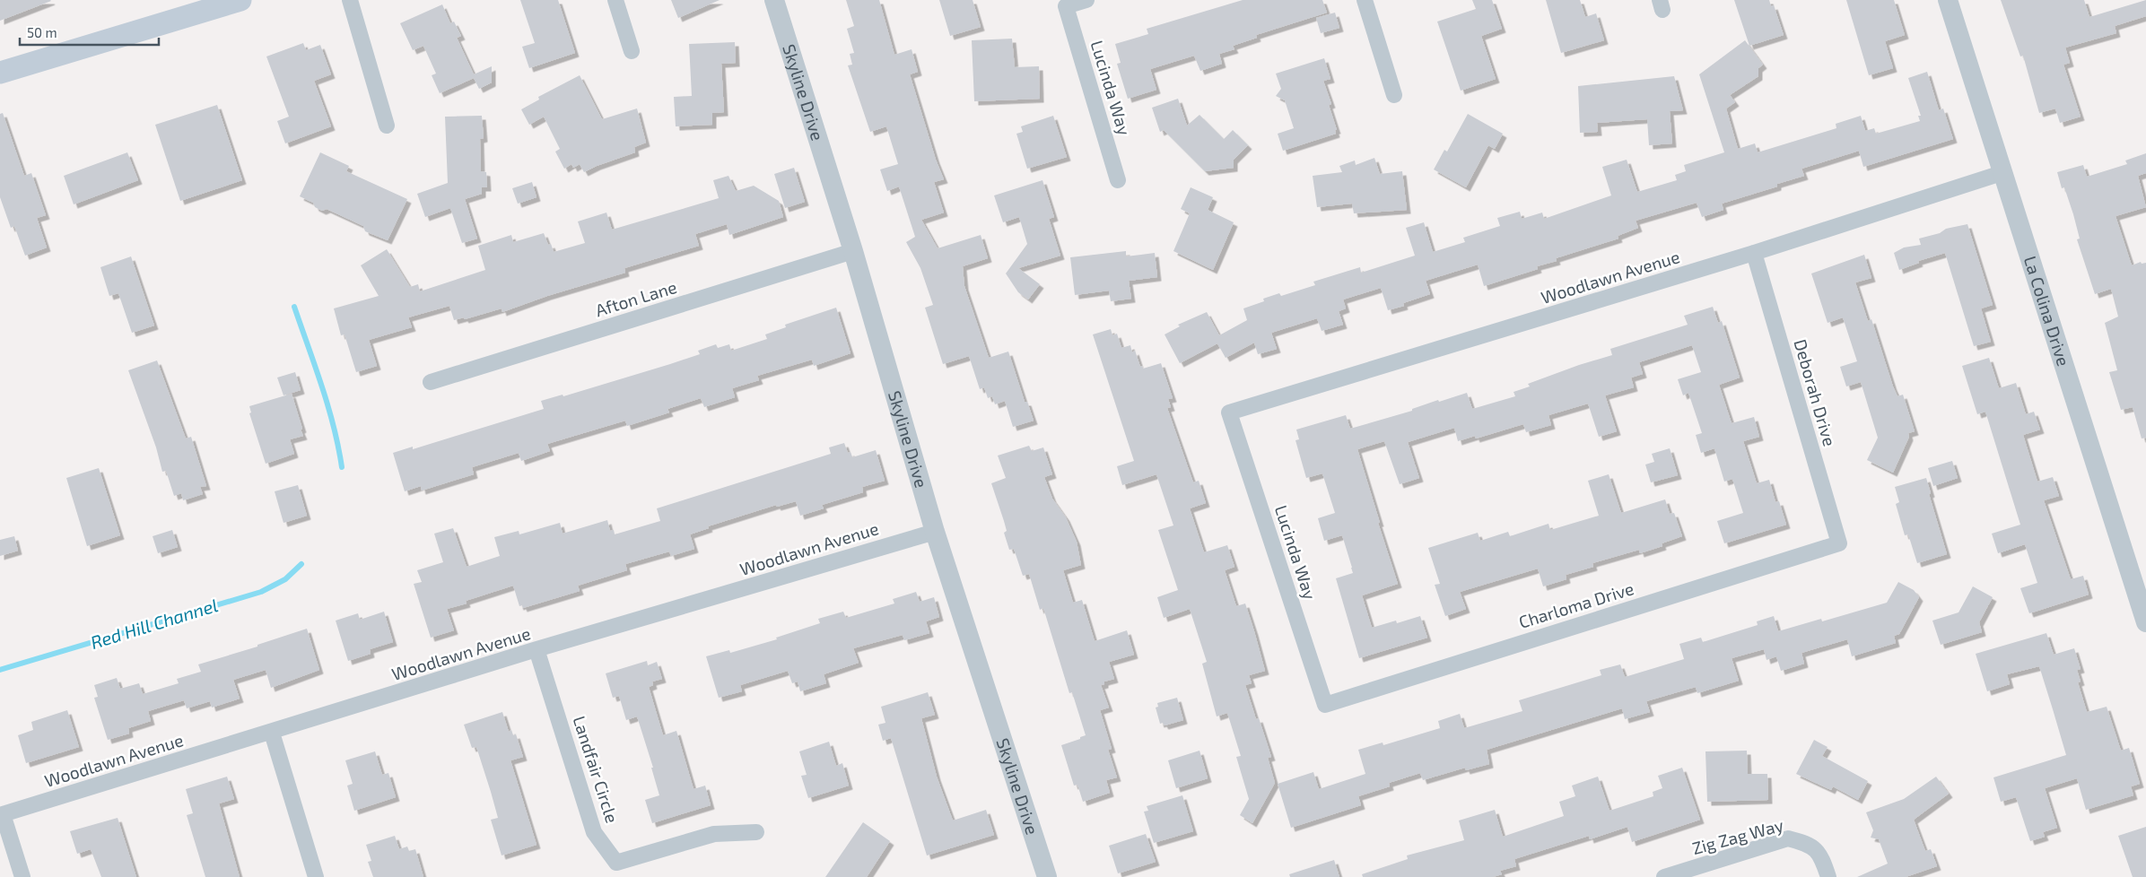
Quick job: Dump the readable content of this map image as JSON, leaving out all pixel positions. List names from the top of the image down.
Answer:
{
  "streets": {
    "street": [
      "Lucinda Way",
      "Skyline Drive",
      "Woodlawn Avenue",
      "Afton Lane",
      "La Colina Drive",
      "Deborah Drive",
      "Charloma Drive",
      "Landfair Circle",
      "Zig Zag Way"
    ]
  },
  "crossings": [
    ["Lucinda Way", "Woodlawn Avenue"],
    ["Lucinda Way", "Charloma Drive"],
    ["Skyline Drive", "Woodlawn Avenue"],
    ["Skyline Drive", "Afton Lane"],
    ["Woodlawn Avenue", "La Colina Drive"],
    ["Woodlawn Avenue", "Deborah Drive"],
    ["Woodlawn Avenue", "Landfair Circle"],
    ["Deborah Drive", "Charloma Drive"]
  ],
  "water": ["Red Hill Channel"],
  "scale_bar": "50 m"
}
